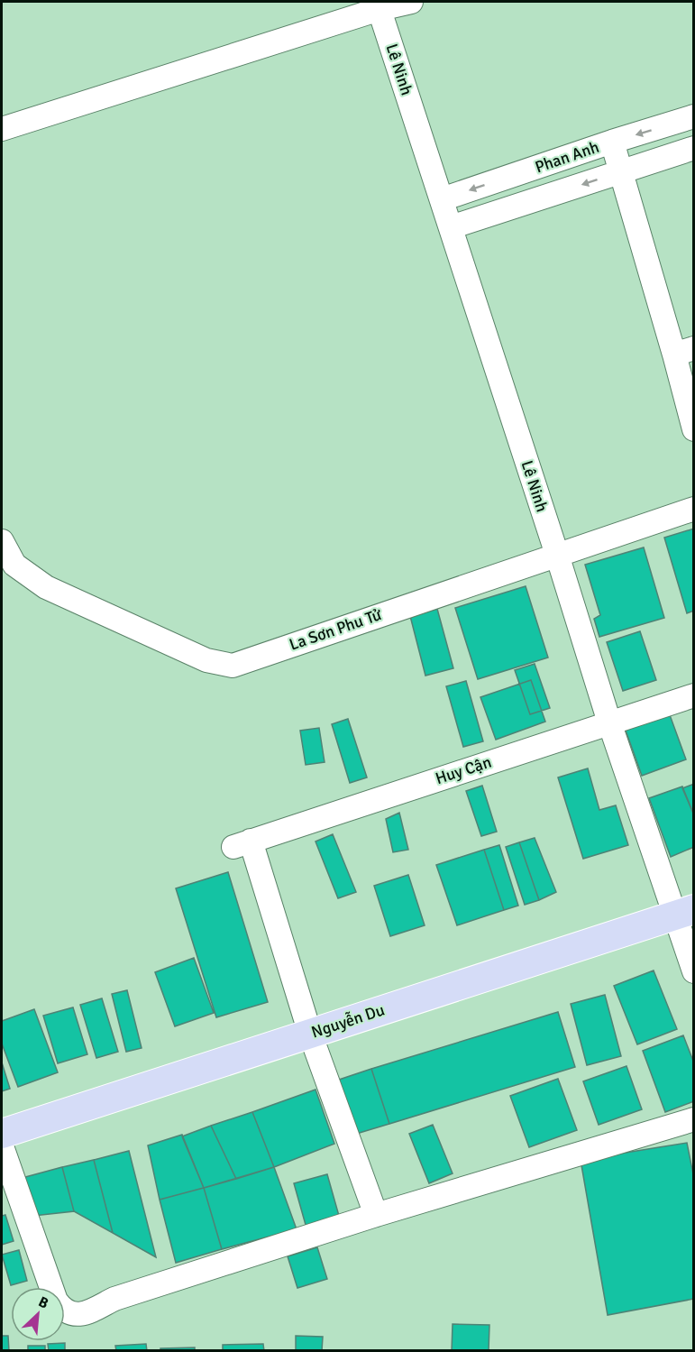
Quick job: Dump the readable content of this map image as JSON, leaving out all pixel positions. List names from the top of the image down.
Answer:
{
  "streets": {
    "main road": ["Nguyễn Du"],
    "street": [
      "Lê Ninh",
      "Phan Anh",
      "La Sơn Phu Tử",
      "Huy Cận"
    ]
  },
  "crossings": [
    ["Lê Ninh", "Phan Anh"],
    ["Lê Ninh", "La Sơn Phu Tử"],
    ["Lê Ninh", "Huy Cận"],
    ["Lê Ninh", "Nguyễn Du"],
    ["Huy Cận", "Nguyễn Du"]
  ],
  "one_way": ["Phan Anh"],
  "north": "top right"
}
